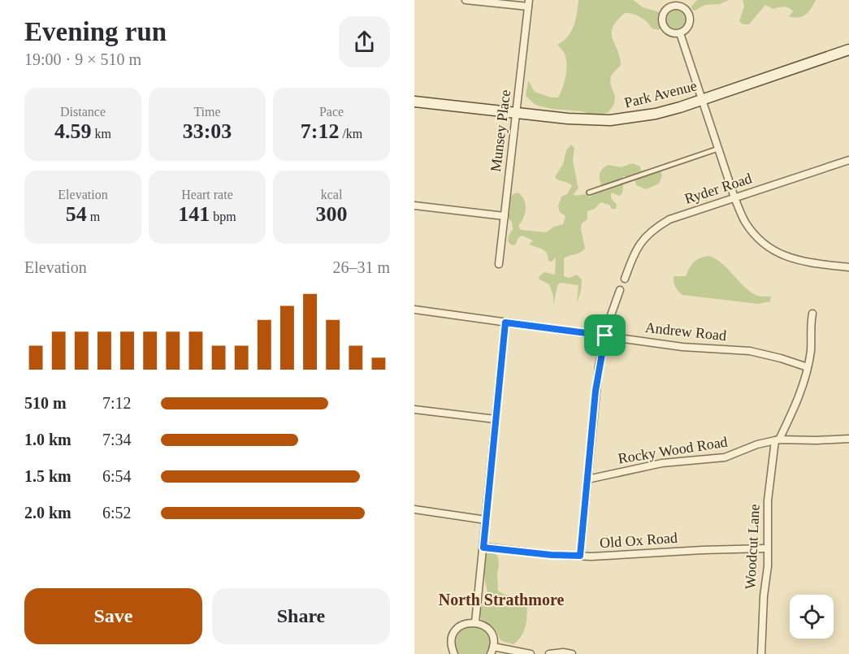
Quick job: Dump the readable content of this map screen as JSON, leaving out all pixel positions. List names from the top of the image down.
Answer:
{
  "streets": {
    "street": [
      "Park Avenue",
      "Munsey Place",
      "Ryder Road",
      "Andrew Road",
      "Rocky Wood Road",
      "Old Ox Road",
      "Woodcut Lane"
    ]
  },
  "crossings": [
    ["Park Avenue", "Munsey Place"],
    ["Andrew Road", "Woodcut Lane"],
    ["Rocky Wood Road", "Woodcut Lane"],
    ["Old Ox Road", "Woodcut Lane"]
  ],
  "districts": ["North Strathmore"],
  "page": {
    "heading": ["Evening run", "19:00 · 9 × 510 m"],
    "stats": [
      ["Distance", "4.59 km"],
      ["Time", "33:03"],
      ["Pace", "7:12 /km"],
      ["Elevation", "54 m"],
      ["Heart rate", "141 bpm"],
      ["kcal", "300"]
    ],
    "chart": ["Elevation", "26–31 m"],
    "list": [
      {
        "name": "510 m",
        "note": "7:12"
      },
      {
        "name": "1.0 km",
        "note": "7:34"
      },
      {
        "name": "1.5 km",
        "note": "6:54"
      },
      {
        "name": "2.0 km",
        "note": "6:52"
      }
    ],
    "buttons": ["Save", "Share"]
  }
}
